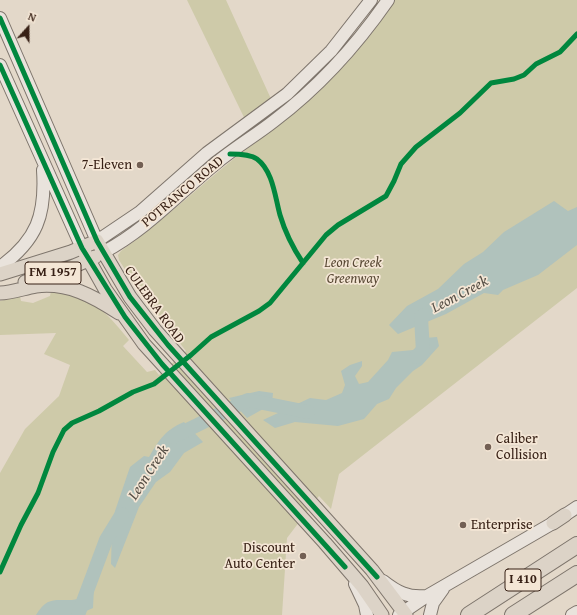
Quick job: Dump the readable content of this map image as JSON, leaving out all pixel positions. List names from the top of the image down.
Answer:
{
  "streets": {
    "highway": ["I 410"],
    "main road": ["POTRANCO ROAD", "FM 1957", "CULEBRA ROAD"]
  },
  "crossings": [
    ["POTRANCO ROAD", "CULEBRA ROAD"]
  ],
  "water": ["Leon Creek"],
  "parks": ["Leon Creek Greenway"],
  "places": [
    "7-Eleven",
    "Caliber Collision",
    "Enterprise",
    "Discount Auto Center"
  ],
  "north": "top"
}
